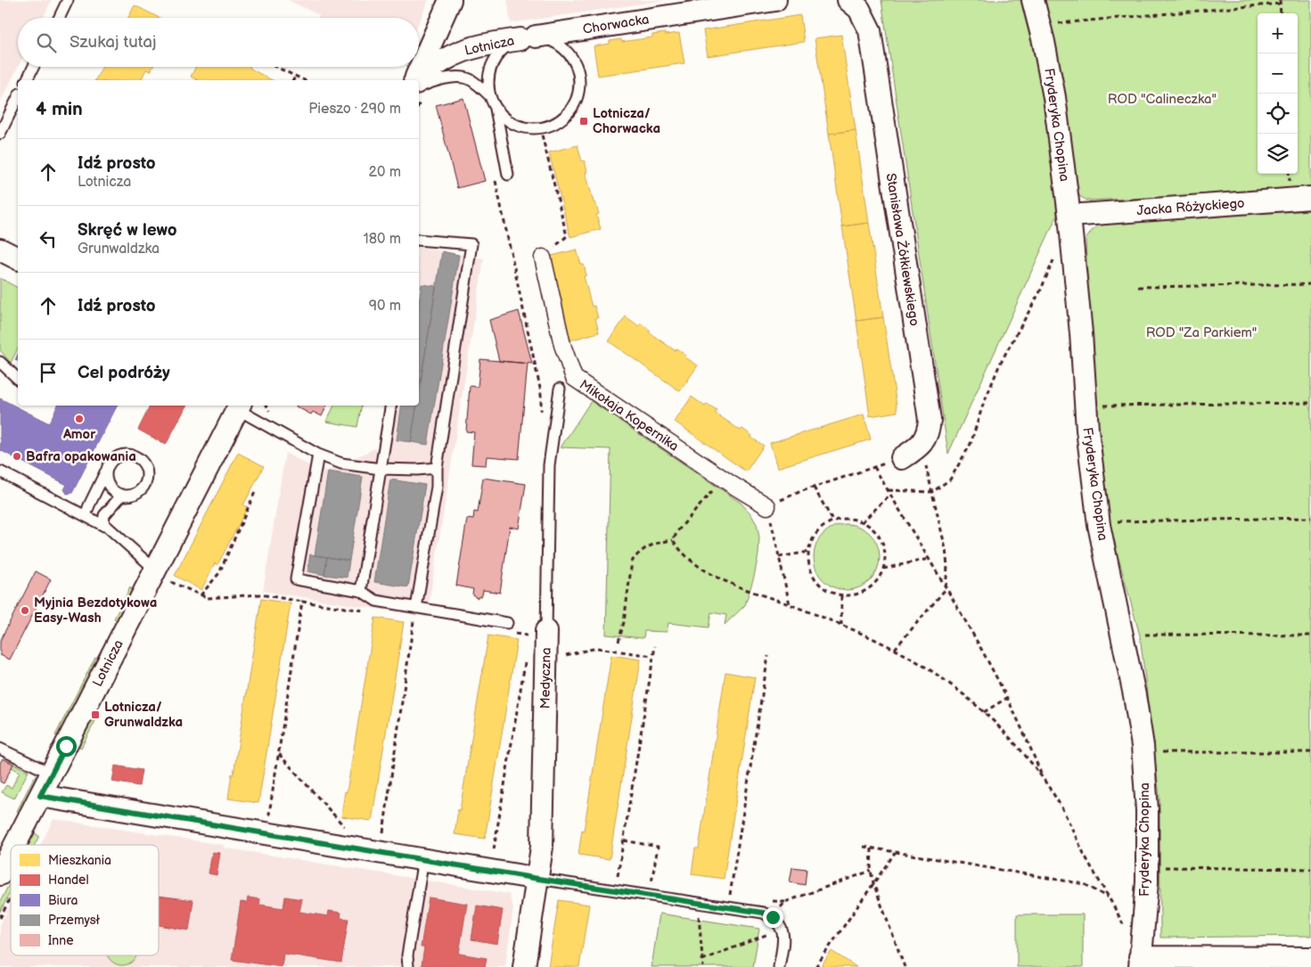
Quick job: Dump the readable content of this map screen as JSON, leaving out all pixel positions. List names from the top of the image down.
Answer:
{
  "streets": {
    "street": [
      "Chorwacka",
      "Lotnicza",
      "Fryderyka Chopina",
      "Jacka Różyckiego",
      "Stanisława Żółkiewskiego",
      "Mikołaja Kopernika",
      "Medyczna"
    ]
  },
  "crossings": [
    ["Chorwacka", "Lotnicza"],
    ["Fryderyka Chopina", "Jacka Różyckiego"]
  ],
  "parks": ["ROD \"Calineczka\"", "ROD \"Za Parkiem\""],
  "places": {
    "transit": ["Lotnicza/ Chorwacka", "Lotnicza/ Grunwaldzka"],
    "other": ["Amor", "Bafra opakowania", "Myjnia Bezdotykowa Easy-Wash"]
  },
  "legend": [
    "Mieszkania",
    "Handel",
    "Biura",
    "Przemysł",
    "Inne"
  ],
  "page": {
    "map_buttons": ["+", "−"],
    "search": "Szukaj tutaj",
    "heading": ["4 min", "Pieszo · 290 m"],
    "list": [
      ["Idź prosto", "Lotnicza", "20 m"],
      ["Skręć w lewo", "Grunwaldzka", "180 m"],
      ["Idź prosto", "90 m"],
      "Cel podróży"
    ]
  }
}
